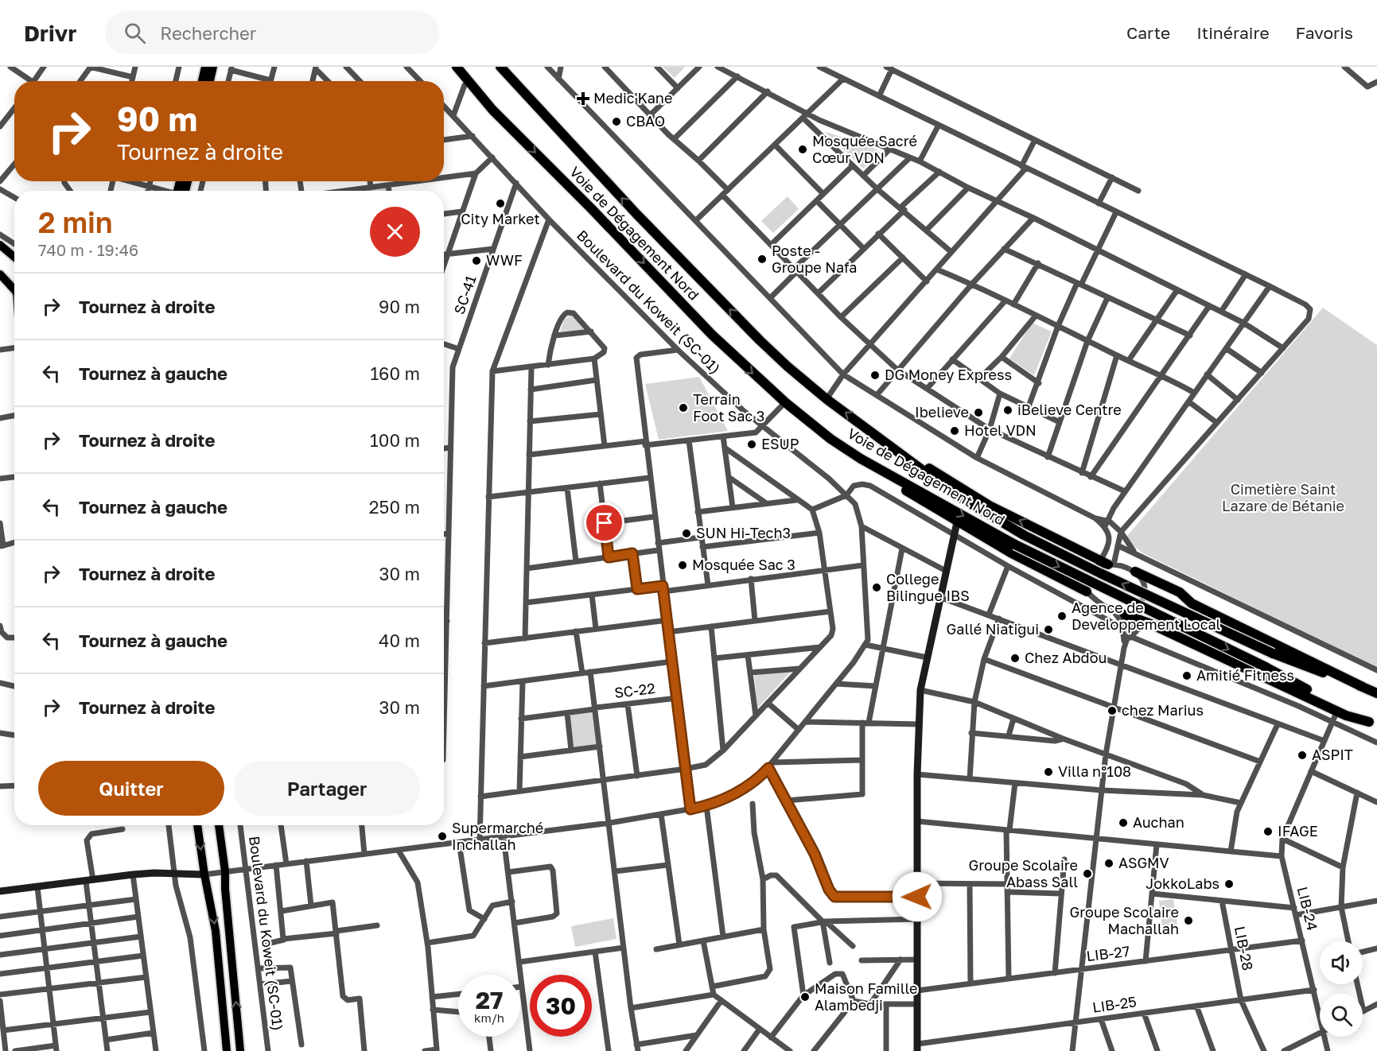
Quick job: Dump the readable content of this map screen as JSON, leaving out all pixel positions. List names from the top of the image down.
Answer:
{
  "streets": {
    "highway": ["Voie de Dégagement Nord"],
    "street": [
      "SC-41",
      "Boulevard du Koweit (SC-01)",
      "SC-22",
      "LIB-24",
      "LIB-28",
      "LIB-27",
      "LIB-25"
    ]
  },
  "crossings": [
    ["SC-41", "Boulevard du Koweit (SC-01)"],
    ["LIB-24", "LIB-27"],
    ["LIB-24", "LIB-25"],
    ["LIB-28", "LIB-27"],
    ["LIB-28", "LIB-25"]
  ],
  "parks": ["Cimetière Saint Lazare de Bétanie"],
  "places": {
    "health": ["Medic'Kane"],
    "other": [
      "CBAO",
      "Mosquée Sacré Cœur VDN",
      "City Market",
      "Poste - Groupe Nafa",
      "WWF",
      "DG Money Express",
      "Terrain Foot Sac 3",
      "iBelieve Centre",
      "Ibelieve",
      "Hotel VDN",
      "ESUP",
      "SUN Hi-Tech3",
      "Mosquée Sac 3",
      "College Bilingue IBS",
      "Agence de Developpement Local",
      "Gallé Niatigui",
      "Chez Abdou",
      "Amitié Fitness",
      "chez Marius",
      "ASPIT",
      "Villa n°108",
      "Auchan",
      "IFAGE",
      "Supermarché Inchallah",
      "ASGMV",
      "Groupe Scolaire Abass Sall",
      "JokkoLabs",
      "Groupe Scolaire Machallah",
      "Maison Famille Alambedji"
    ]
  },
  "page": {
    "header": "Drivr",
    "search": "Rechercher",
    "nav": ["Carte", "Itinéraire", "Favoris"],
    "turn": ["90 m", "Tournez à droite"],
    "heading": ["2 min", "740 m · 19:46"],
    "list": [
      {
        "name": "Tournez à droite",
        "value": "90 m"
      },
      {
        "name": "Tournez à gauche",
        "value": "160 m"
      },
      {
        "name": "Tournez à droite",
        "value": "100 m"
      },
      {
        "name": "Tournez à gauche",
        "value": "250 m"
      },
      {
        "name": "Tournez à droite",
        "value": "30 m"
      },
      {
        "name": "Tournez à gauche",
        "value": "40 m"
      },
      {
        "name": "Tournez à droite",
        "value": "30 m"
      }
    ],
    "buttons": ["Quitter", "Partager"],
    "speed": "27 km/h",
    "limit": "30"
  }
}
